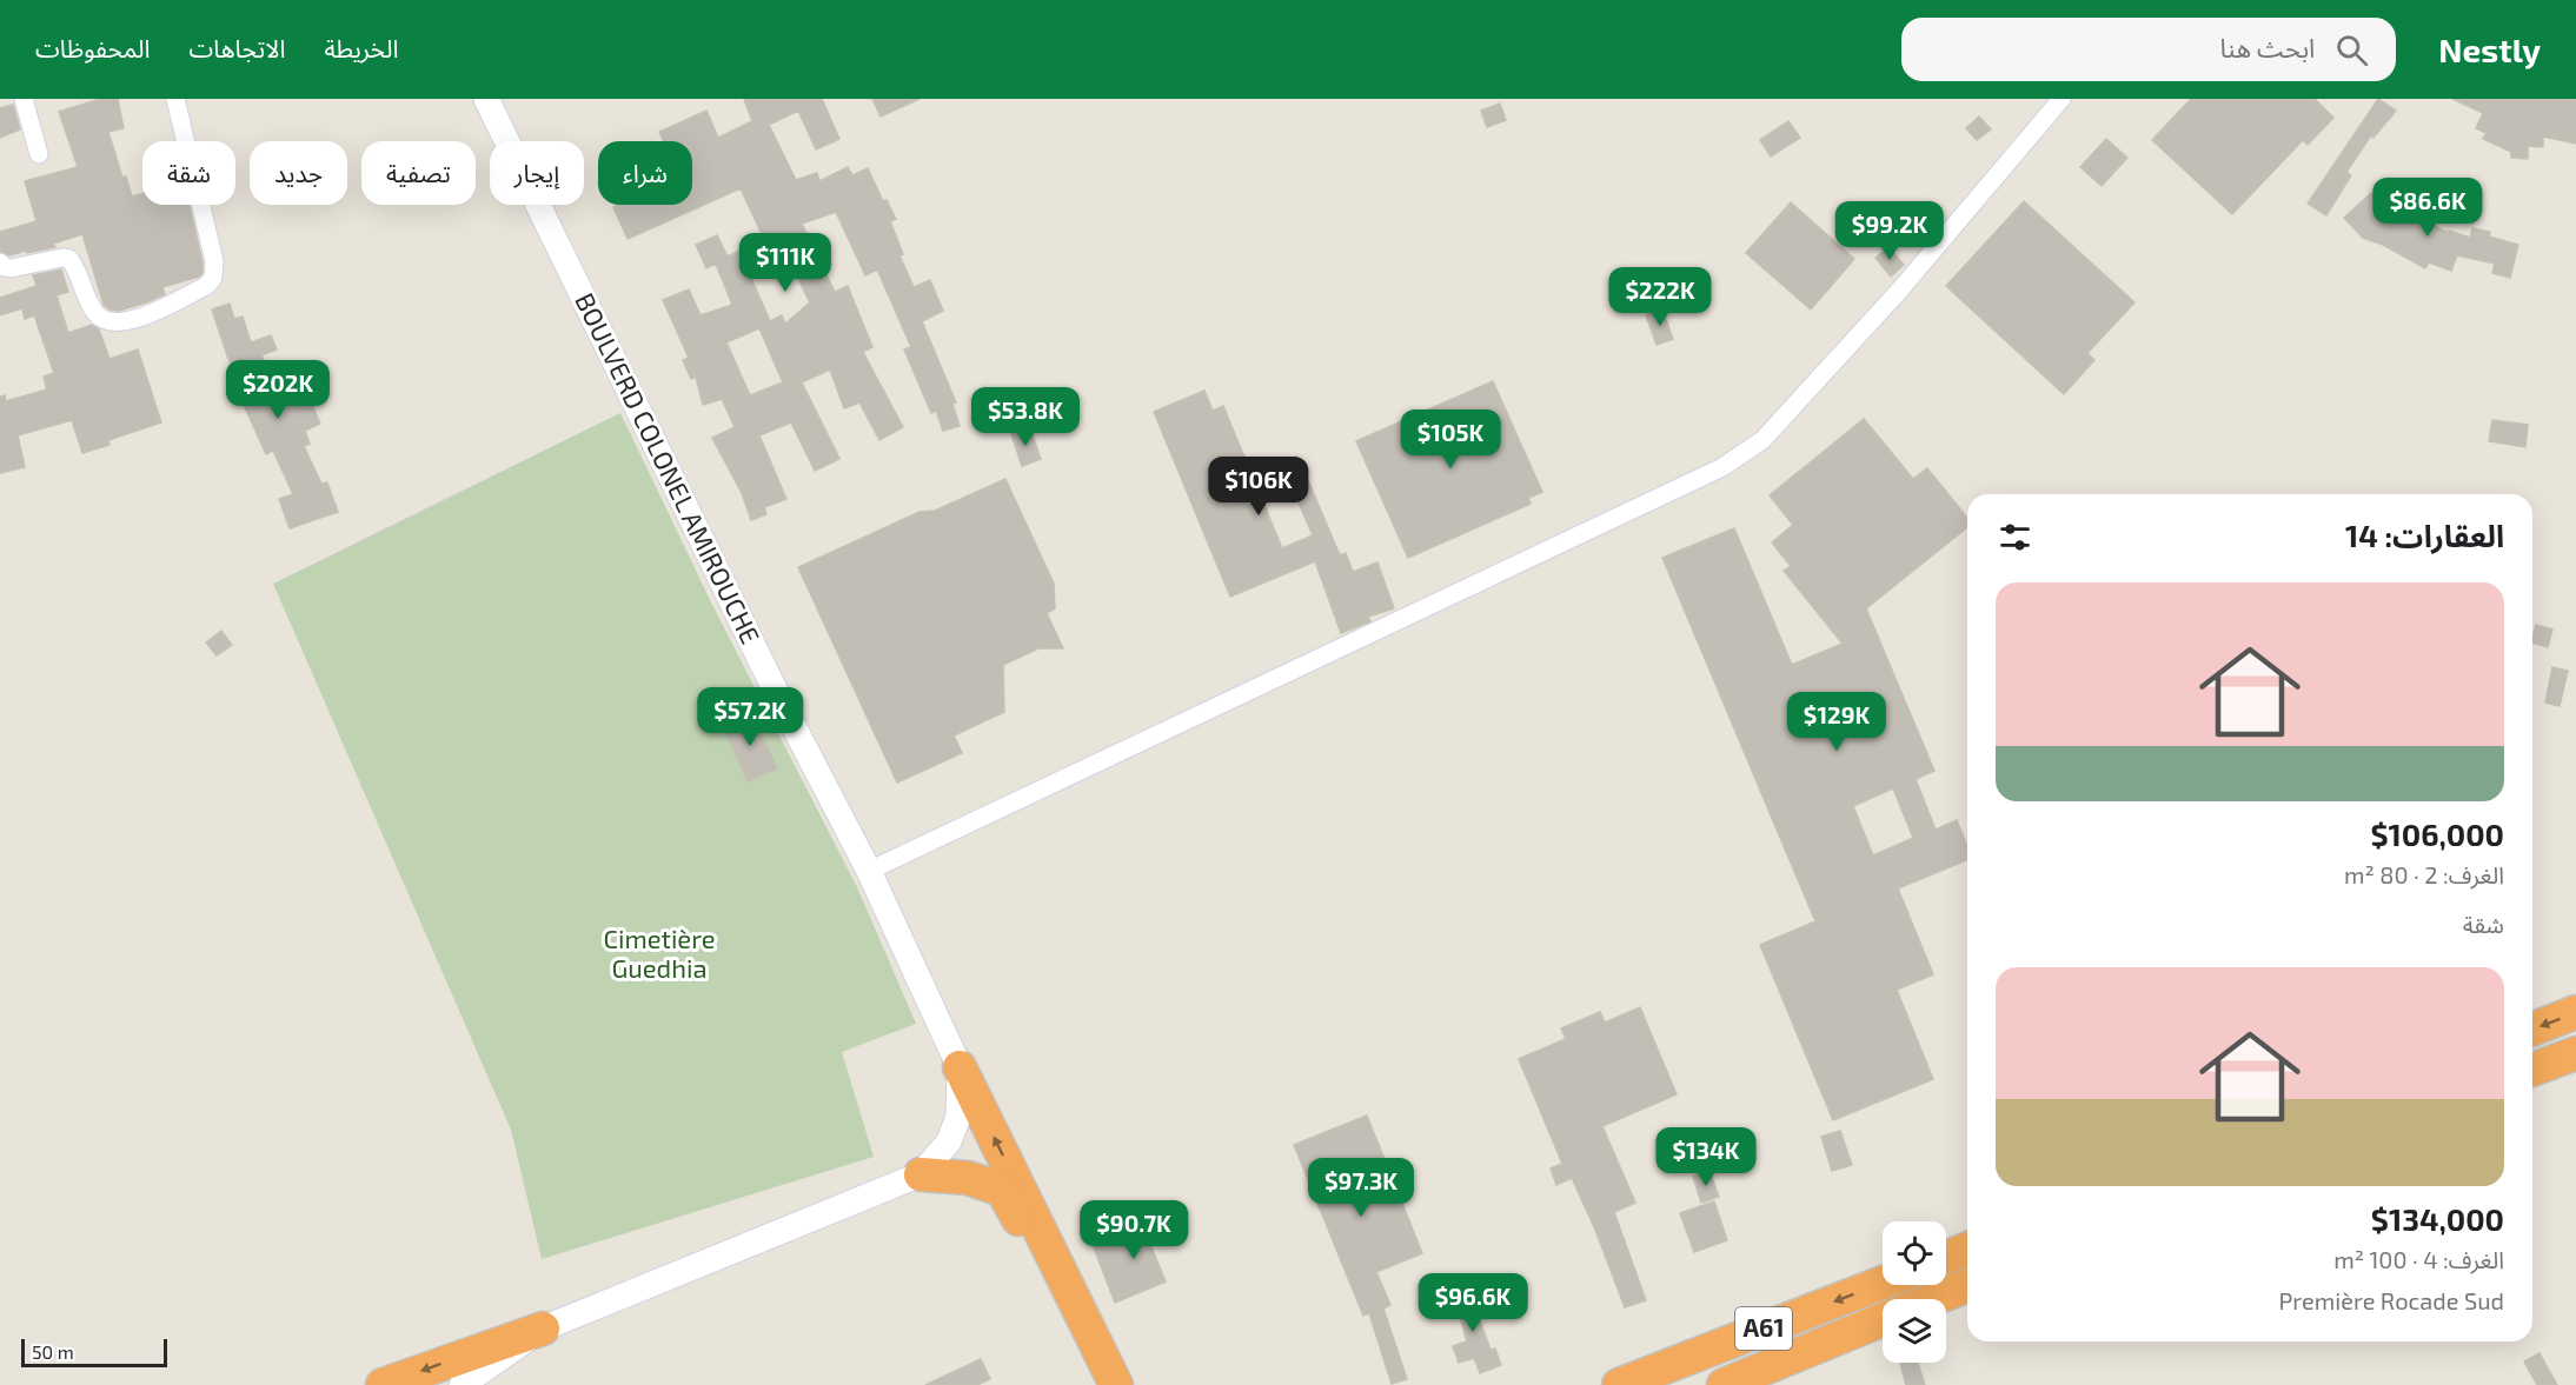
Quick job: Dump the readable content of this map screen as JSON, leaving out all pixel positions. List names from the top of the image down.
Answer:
{
  "streets": {
    "highway": ["A61"],
    "main road": ["BOULVERD COLONEL AMIROUCHE"]
  },
  "parks": ["Cimetière Guedhia"],
  "scale_bar": "50 m",
  "page": {
    "header": "Nestly",
    "search": "ابحث هنا",
    "nav": ["الخريطة", "الاتجاهات", "المحفوظات"],
    "chip": [
      "شراء",
      "إيجار",
      "تصفية",
      "جديد",
      "شقة"
    ],
    "price": [
      "$86.6K",
      "$99.2K",
      "$111K",
      "$222K",
      "$202K",
      "$53.8K",
      "$105K",
      "$106K",
      "$57.2K",
      "$129K",
      "$134K",
      "$97.3K",
      "$90.7K",
      "$96.6K"
    ],
    "heading": "العقارات: 14",
    "list": [
      {
        "name": "$106,000",
        "note": "الغرف: 2 · 80 m² · شقة"
      },
      {
        "name": "$134,000",
        "note": "الغرف: 4 · 100 m² · Première Rocade Sud"
      }
    ],
    "scale": "50 m"
  }
}
